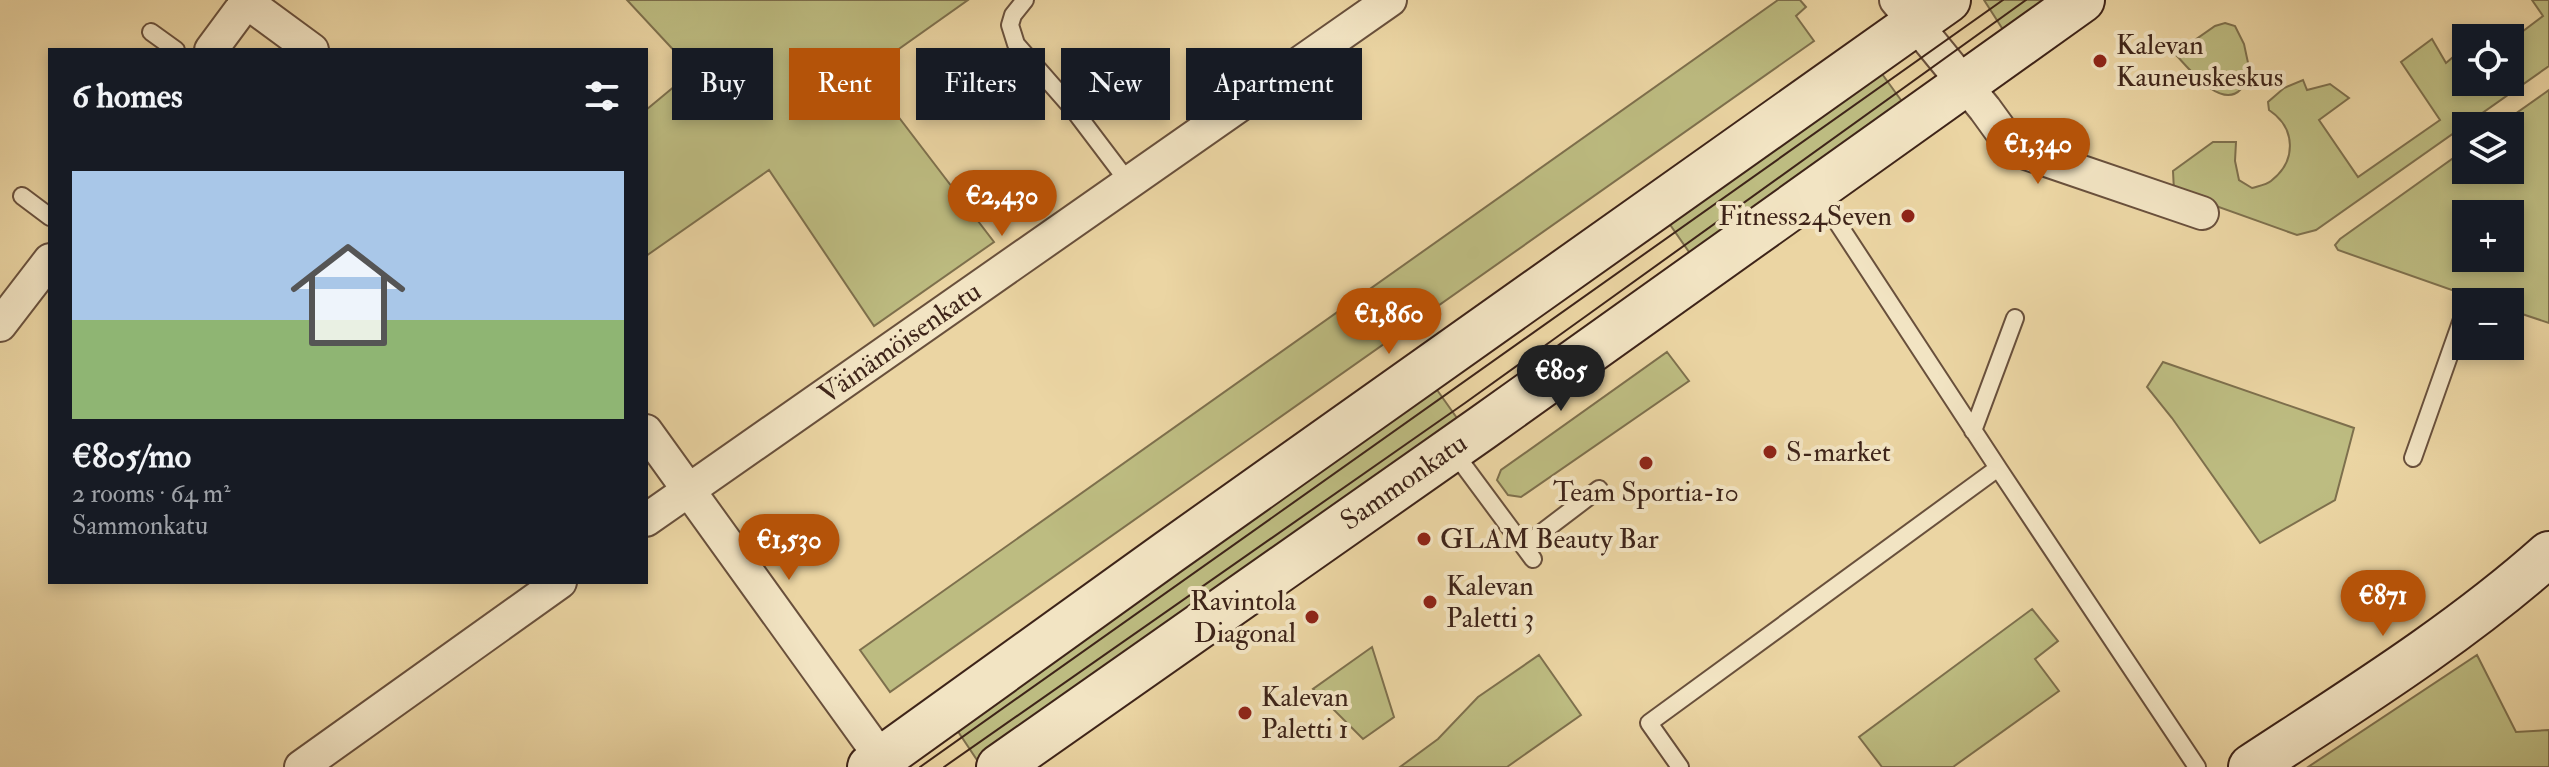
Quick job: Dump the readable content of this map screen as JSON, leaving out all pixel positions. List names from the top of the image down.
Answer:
{
  "streets": {
    "main road": ["Sammonkatu"],
    "street": ["Väinämöisenkatu"]
  },
  "places": [
    "Kalevan Kauneuskeskus",
    "Fitness24Seven",
    "S-market",
    "Team Sportia-10",
    "GLAM Beauty Bar",
    "Kalevan Paletti 3",
    "Ravintola Diagonal",
    "Kalevan Paletti 1"
  ],
  "page": {
    "map_buttons": ["+", "−"],
    "chip": [
      "Buy",
      "Rent",
      "Filters",
      "New",
      "Apartment"
    ],
    "heading": "6 homes",
    "price": [
      "€1,340",
      "€2,430",
      "€1,860",
      "€805",
      "€1,530",
      "€871"
    ],
    "list": [
      {
        "name": "€805/mo",
        "note": "2 rooms · 64 m² · Sammonkatu"
      }
    ]
  }
}
